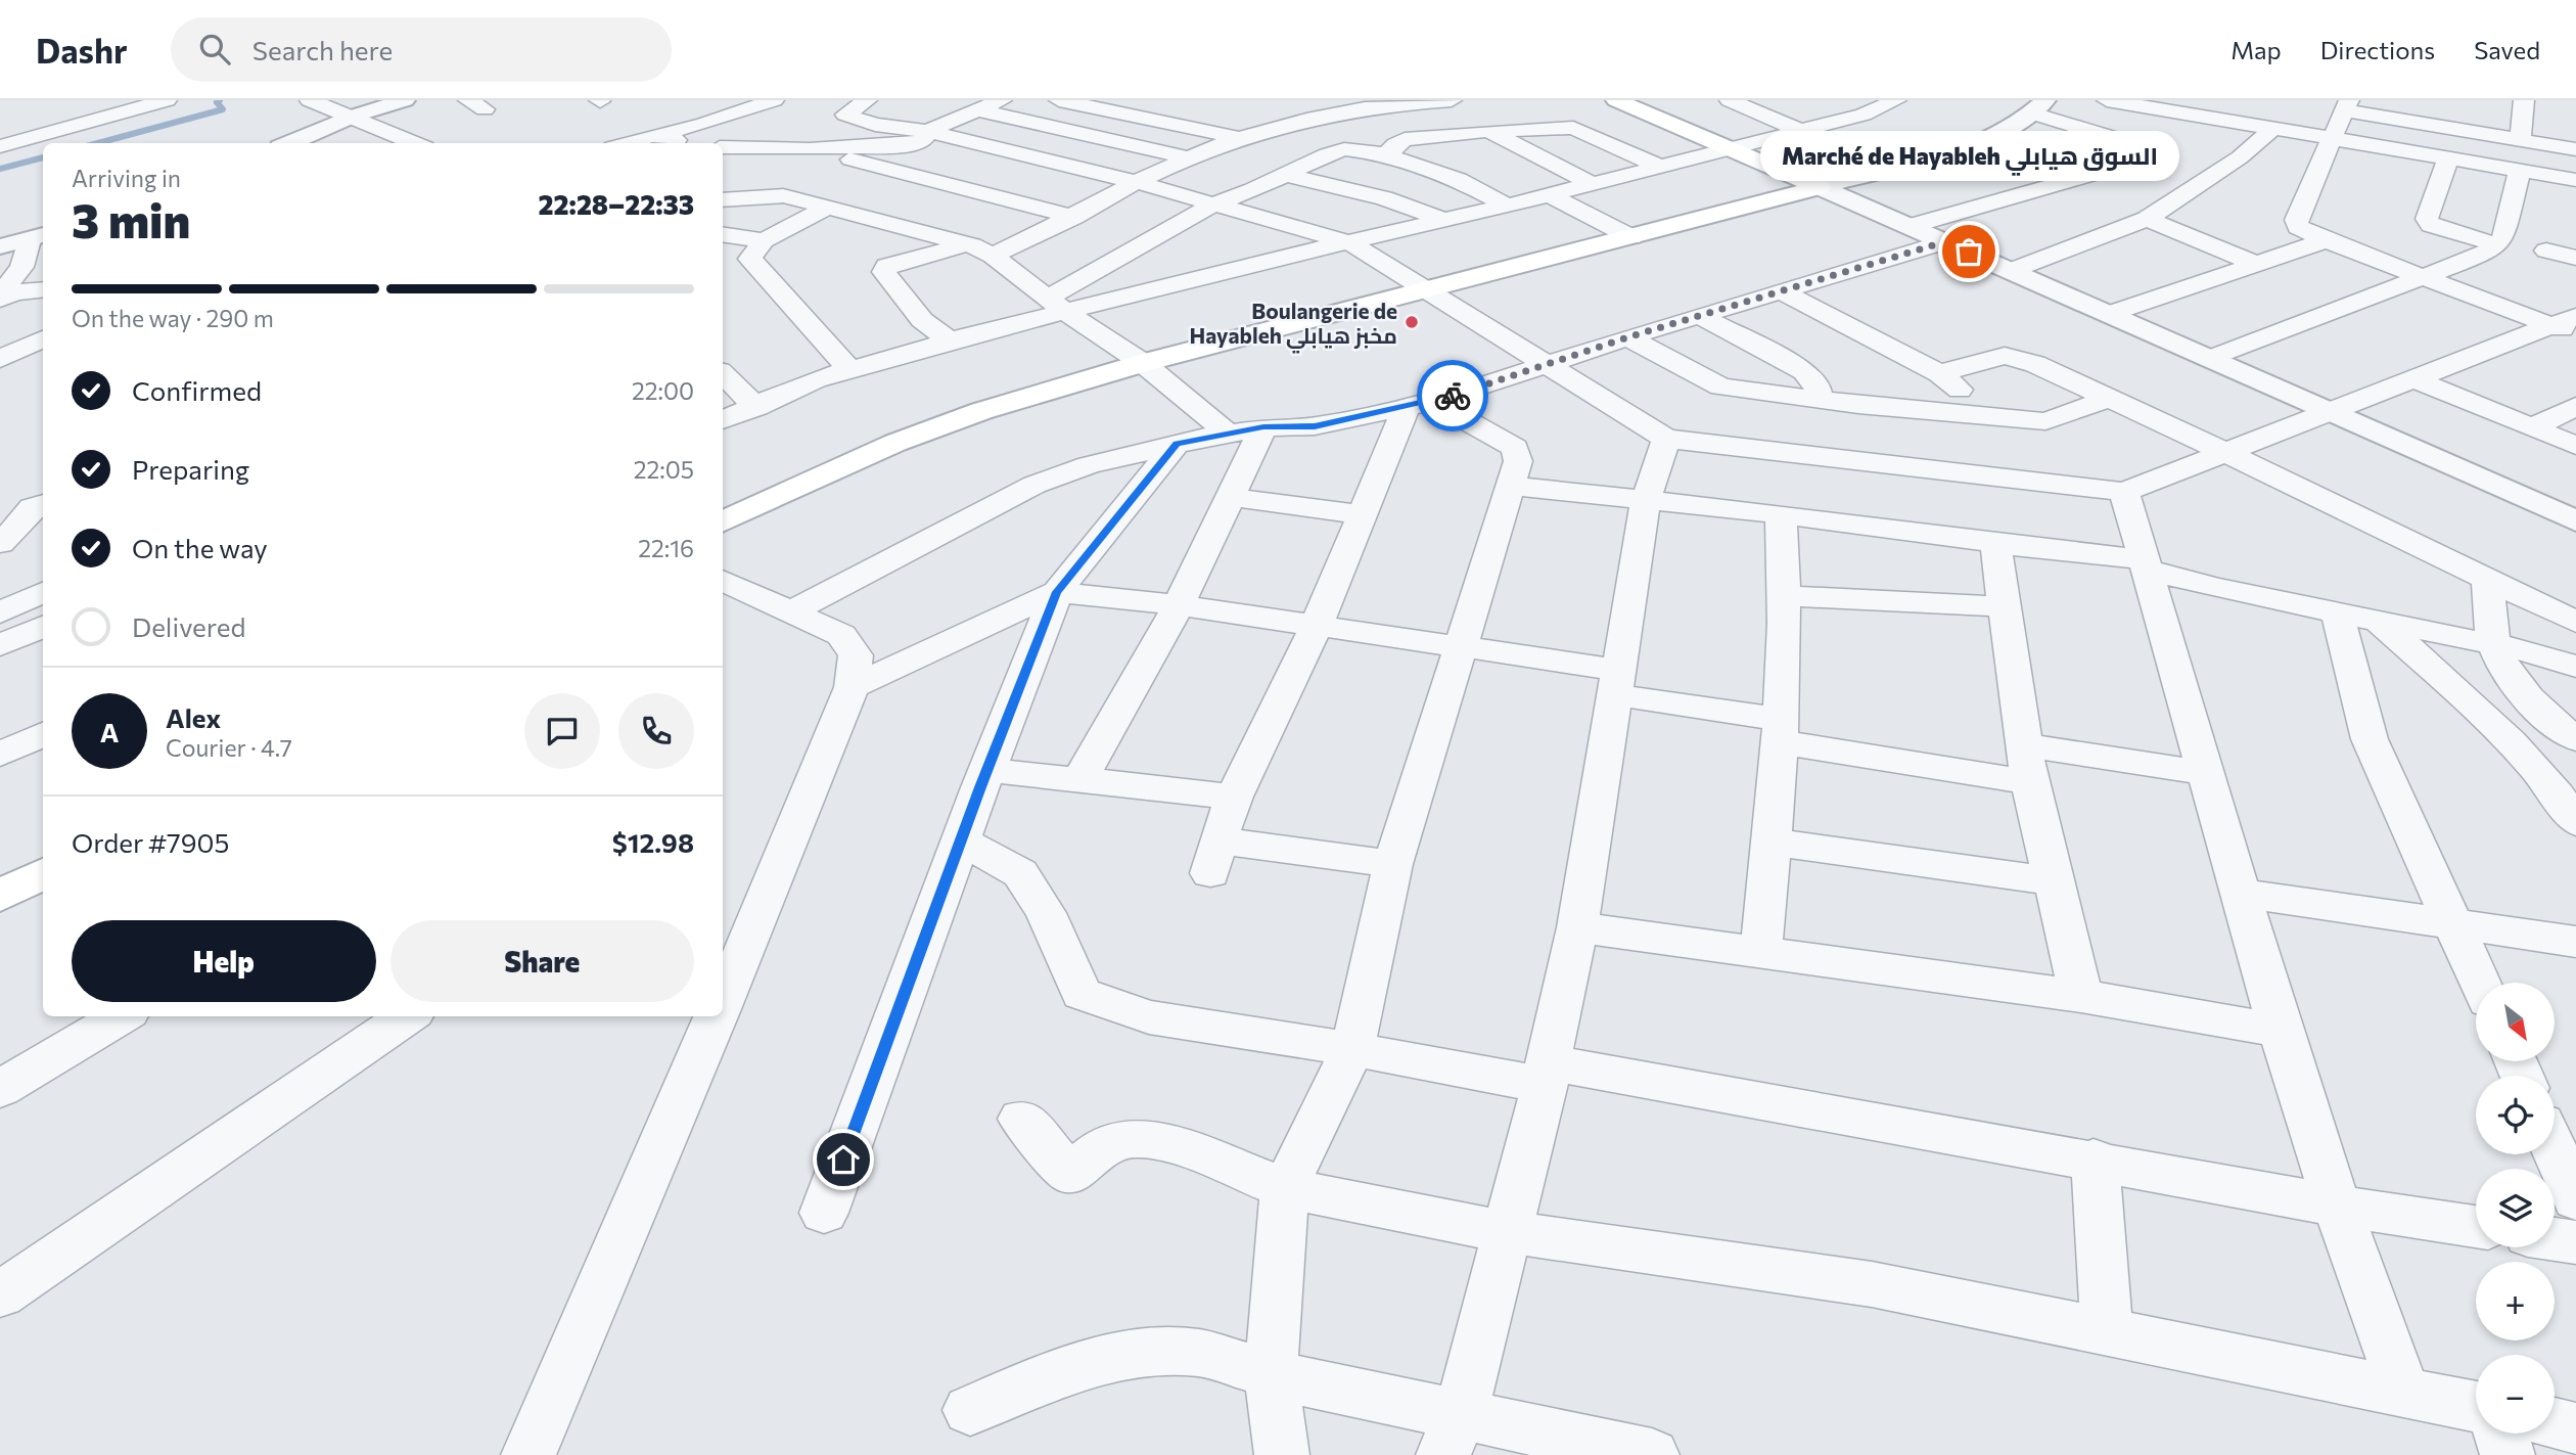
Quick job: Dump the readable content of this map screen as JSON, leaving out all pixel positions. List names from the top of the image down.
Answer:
{
  "places": ["Marché de Hayableh السوق هيابلي", "Boulangerie de Hayableh مخبز هيابلي"],
  "north": "bottom right",
  "page": {
    "header": "Dashr",
    "search": "Search here",
    "nav": ["Map", "Directions", "Saved"],
    "bubble": "Marché de Hayableh السوق هيابلي",
    "heading": ["3 min", "Arriving in", "22:28–22:33"],
    "panel": [
      "Alex",
      "Courier · 4.7",
      "Order #7905",
      "$12.98"
    ],
    "bar": "On the way · 290 m",
    "list": [
      ["Confirmed", "22:00"],
      ["Preparing", "22:05"],
      ["On the way", "22:16"],
      "Delivered"
    ],
    "round": "A",
    "buttons": ["Help", "Share"],
    "map_buttons": ["+", "−"]
  }
}
